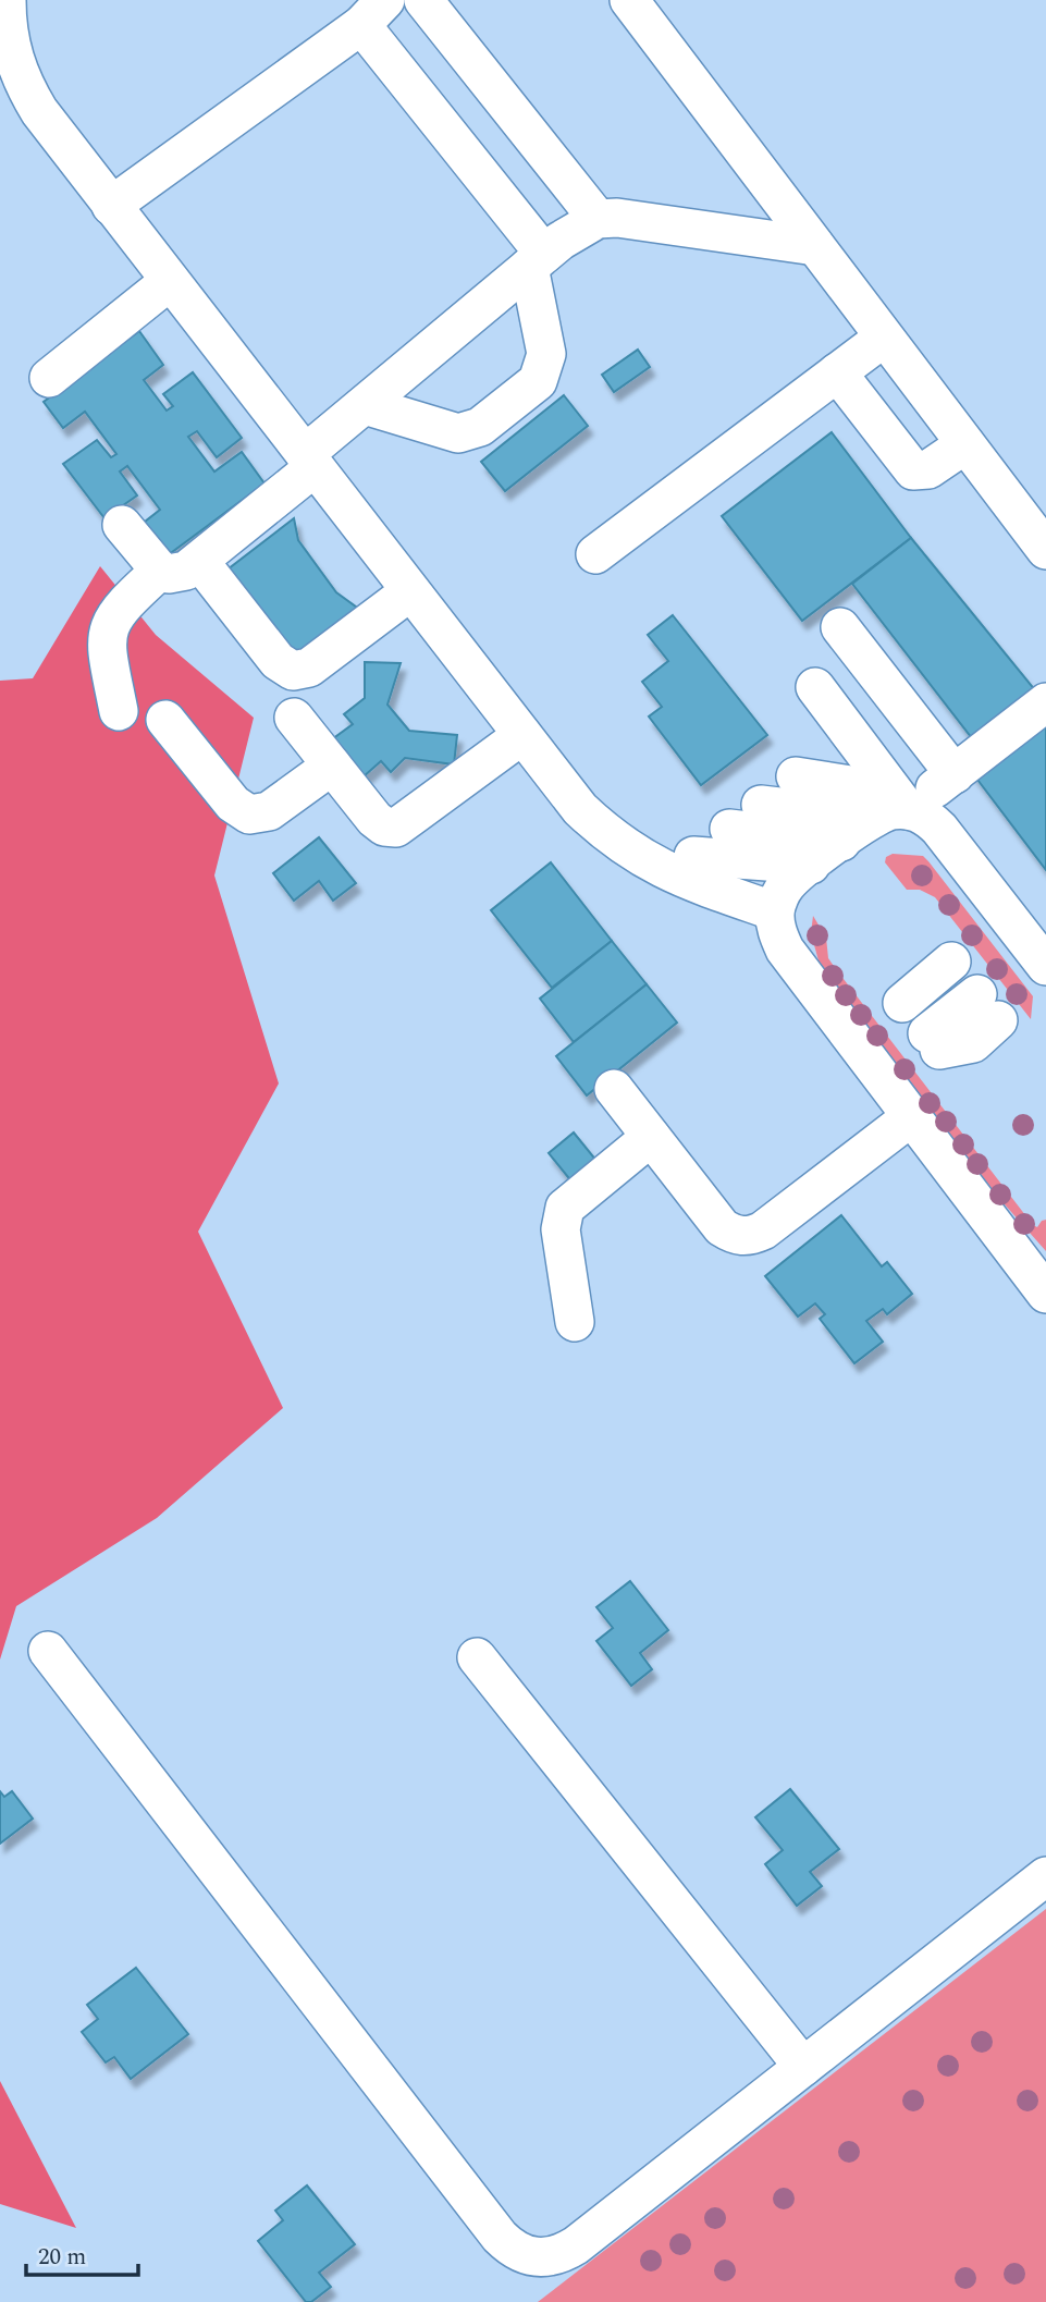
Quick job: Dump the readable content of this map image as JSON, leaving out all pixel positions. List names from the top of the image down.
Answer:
{
  "scale_bar": "20 m"
}
